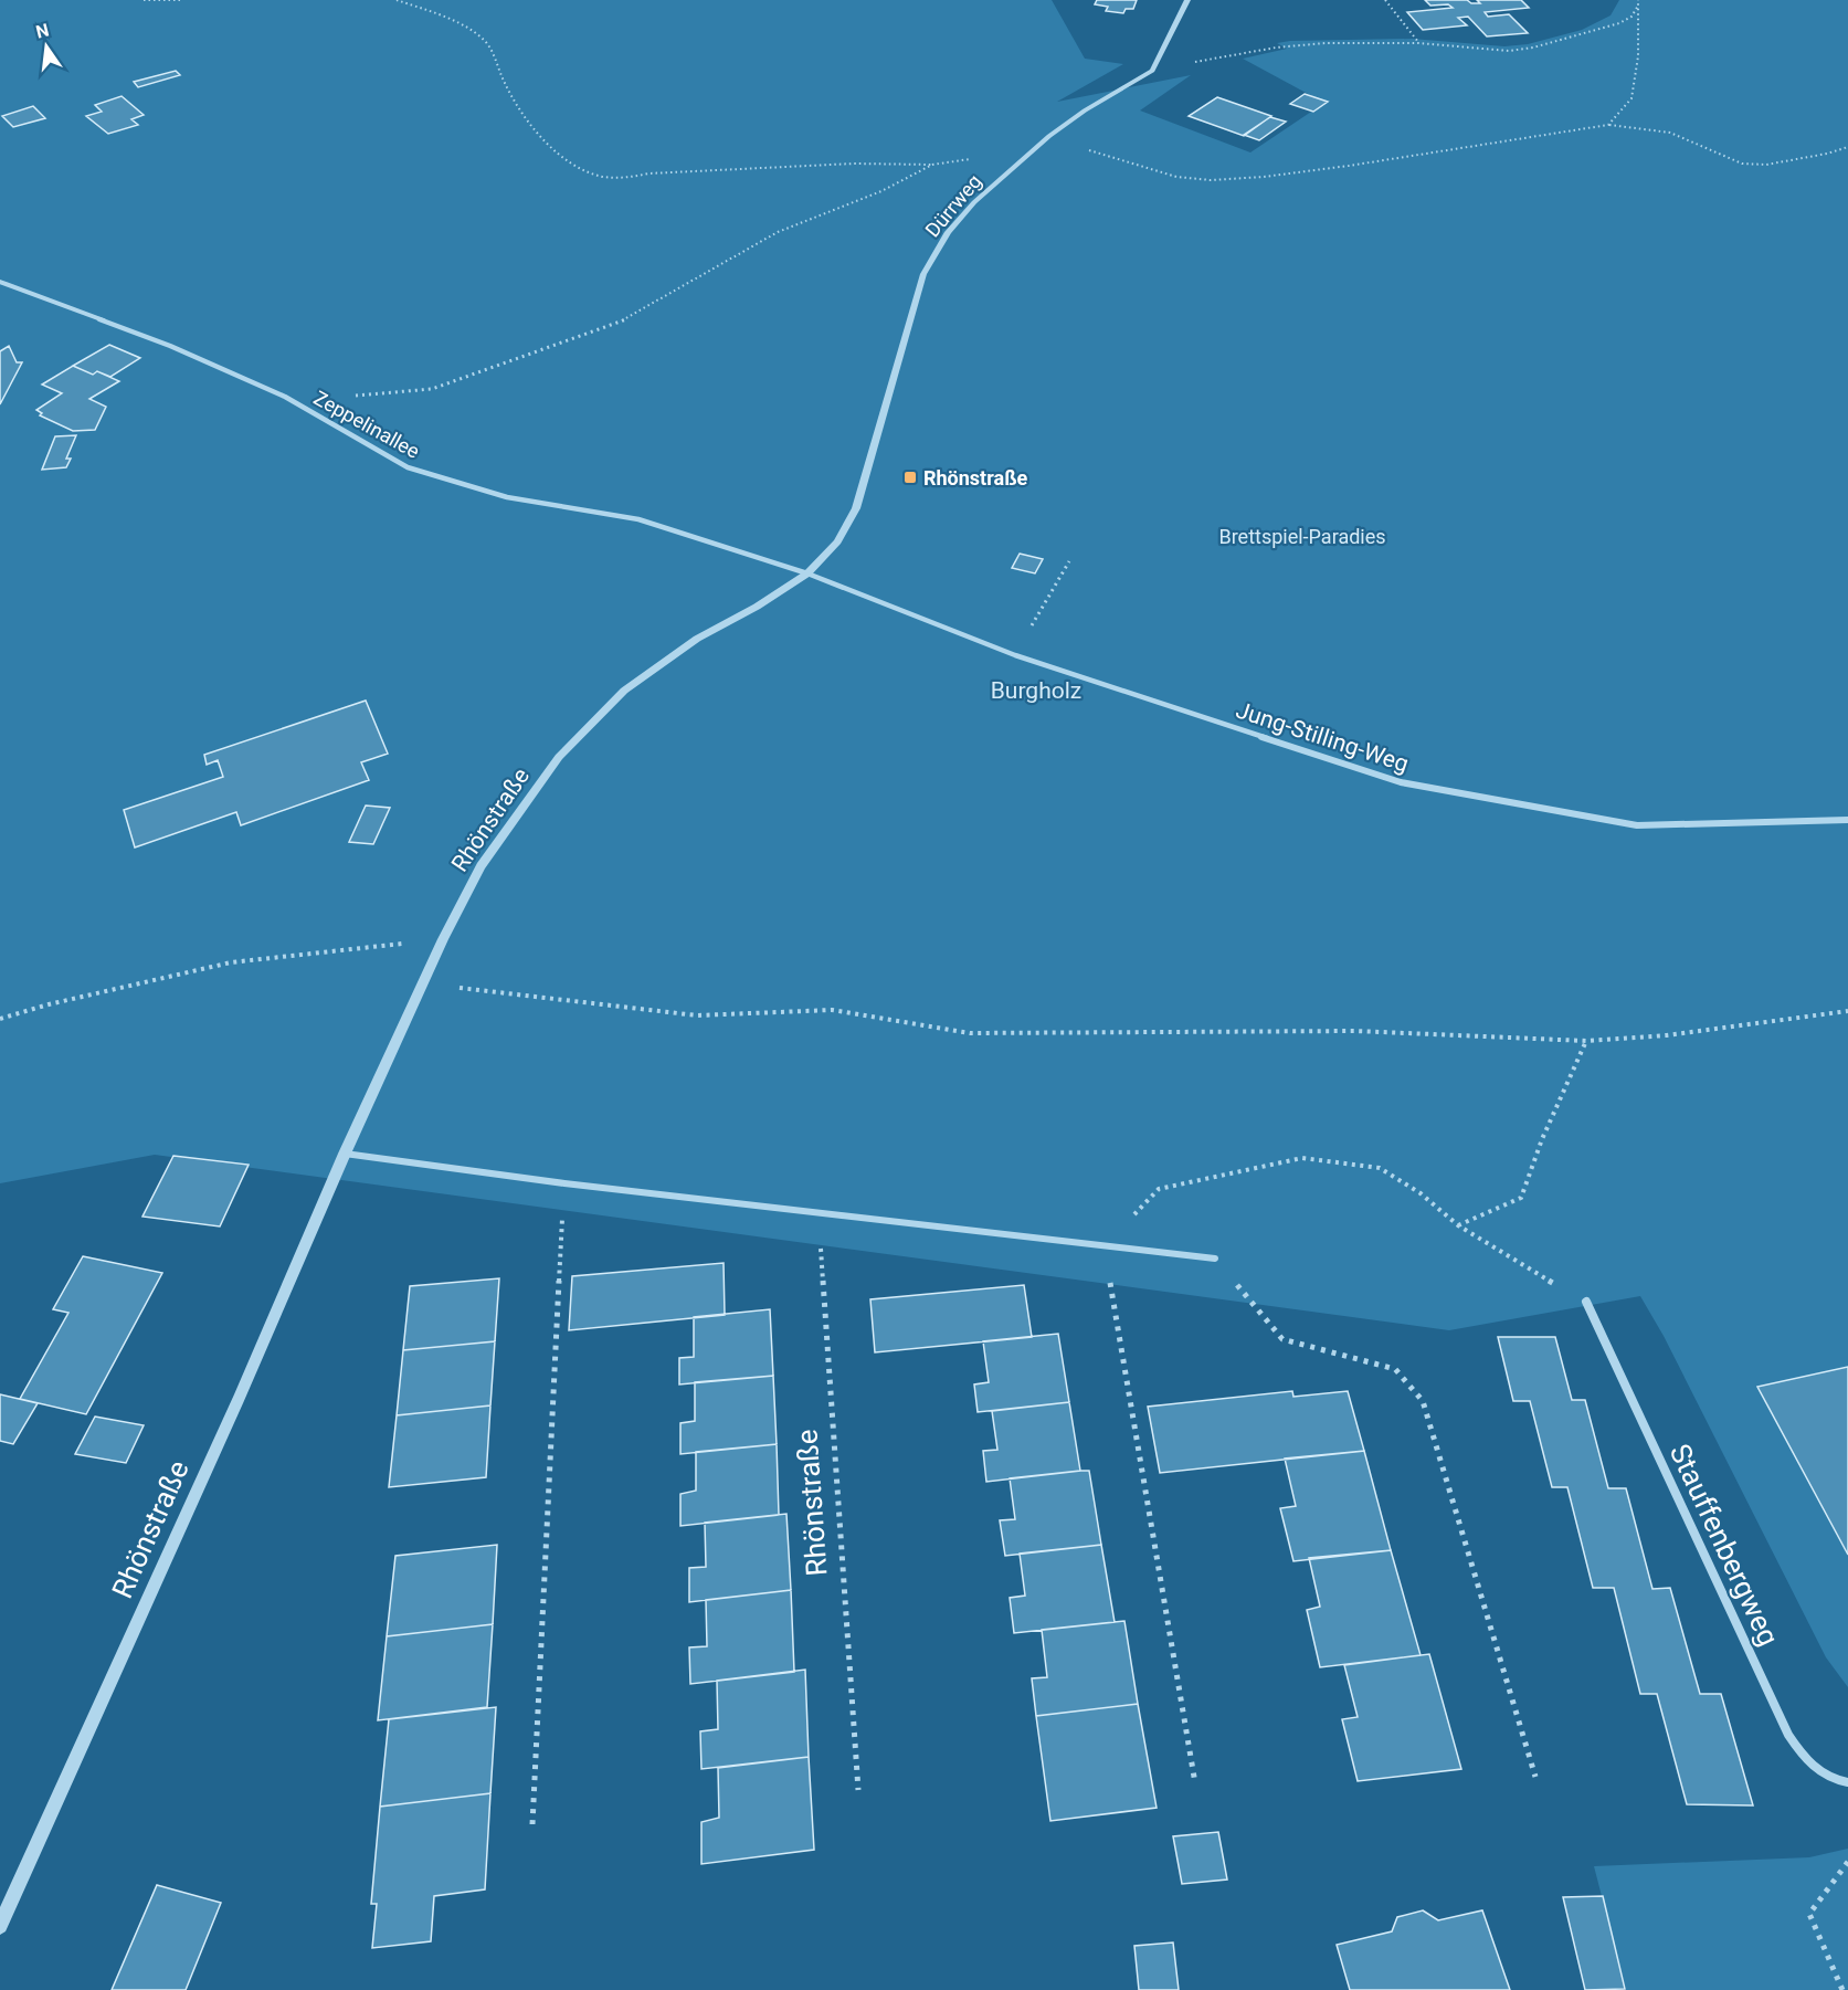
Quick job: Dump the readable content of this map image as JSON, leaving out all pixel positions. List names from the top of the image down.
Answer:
{
  "streets": {
    "street": [
      "Dürrweg",
      "Zeppelinallee",
      "Jung-Stilling-Weg",
      "Rhönstraße",
      "Stauffenbergweg"
    ]
  },
  "crossings": [
    ["Dürrweg", "Zeppelinallee"],
    ["Dürrweg", "Jung-Stilling-Weg"],
    ["Dürrweg", "Rhönstraße"],
    ["Zeppelinallee", "Jung-Stilling-Weg"],
    ["Zeppelinallee", "Rhönstraße"],
    ["Jung-Stilling-Weg", "Rhönstraße"]
  ],
  "parks": ["Brettspiel-Paradies", "Burgholz"],
  "places": {
    "transit": ["Rhönstraße"]
  },
  "north": "top"
}
